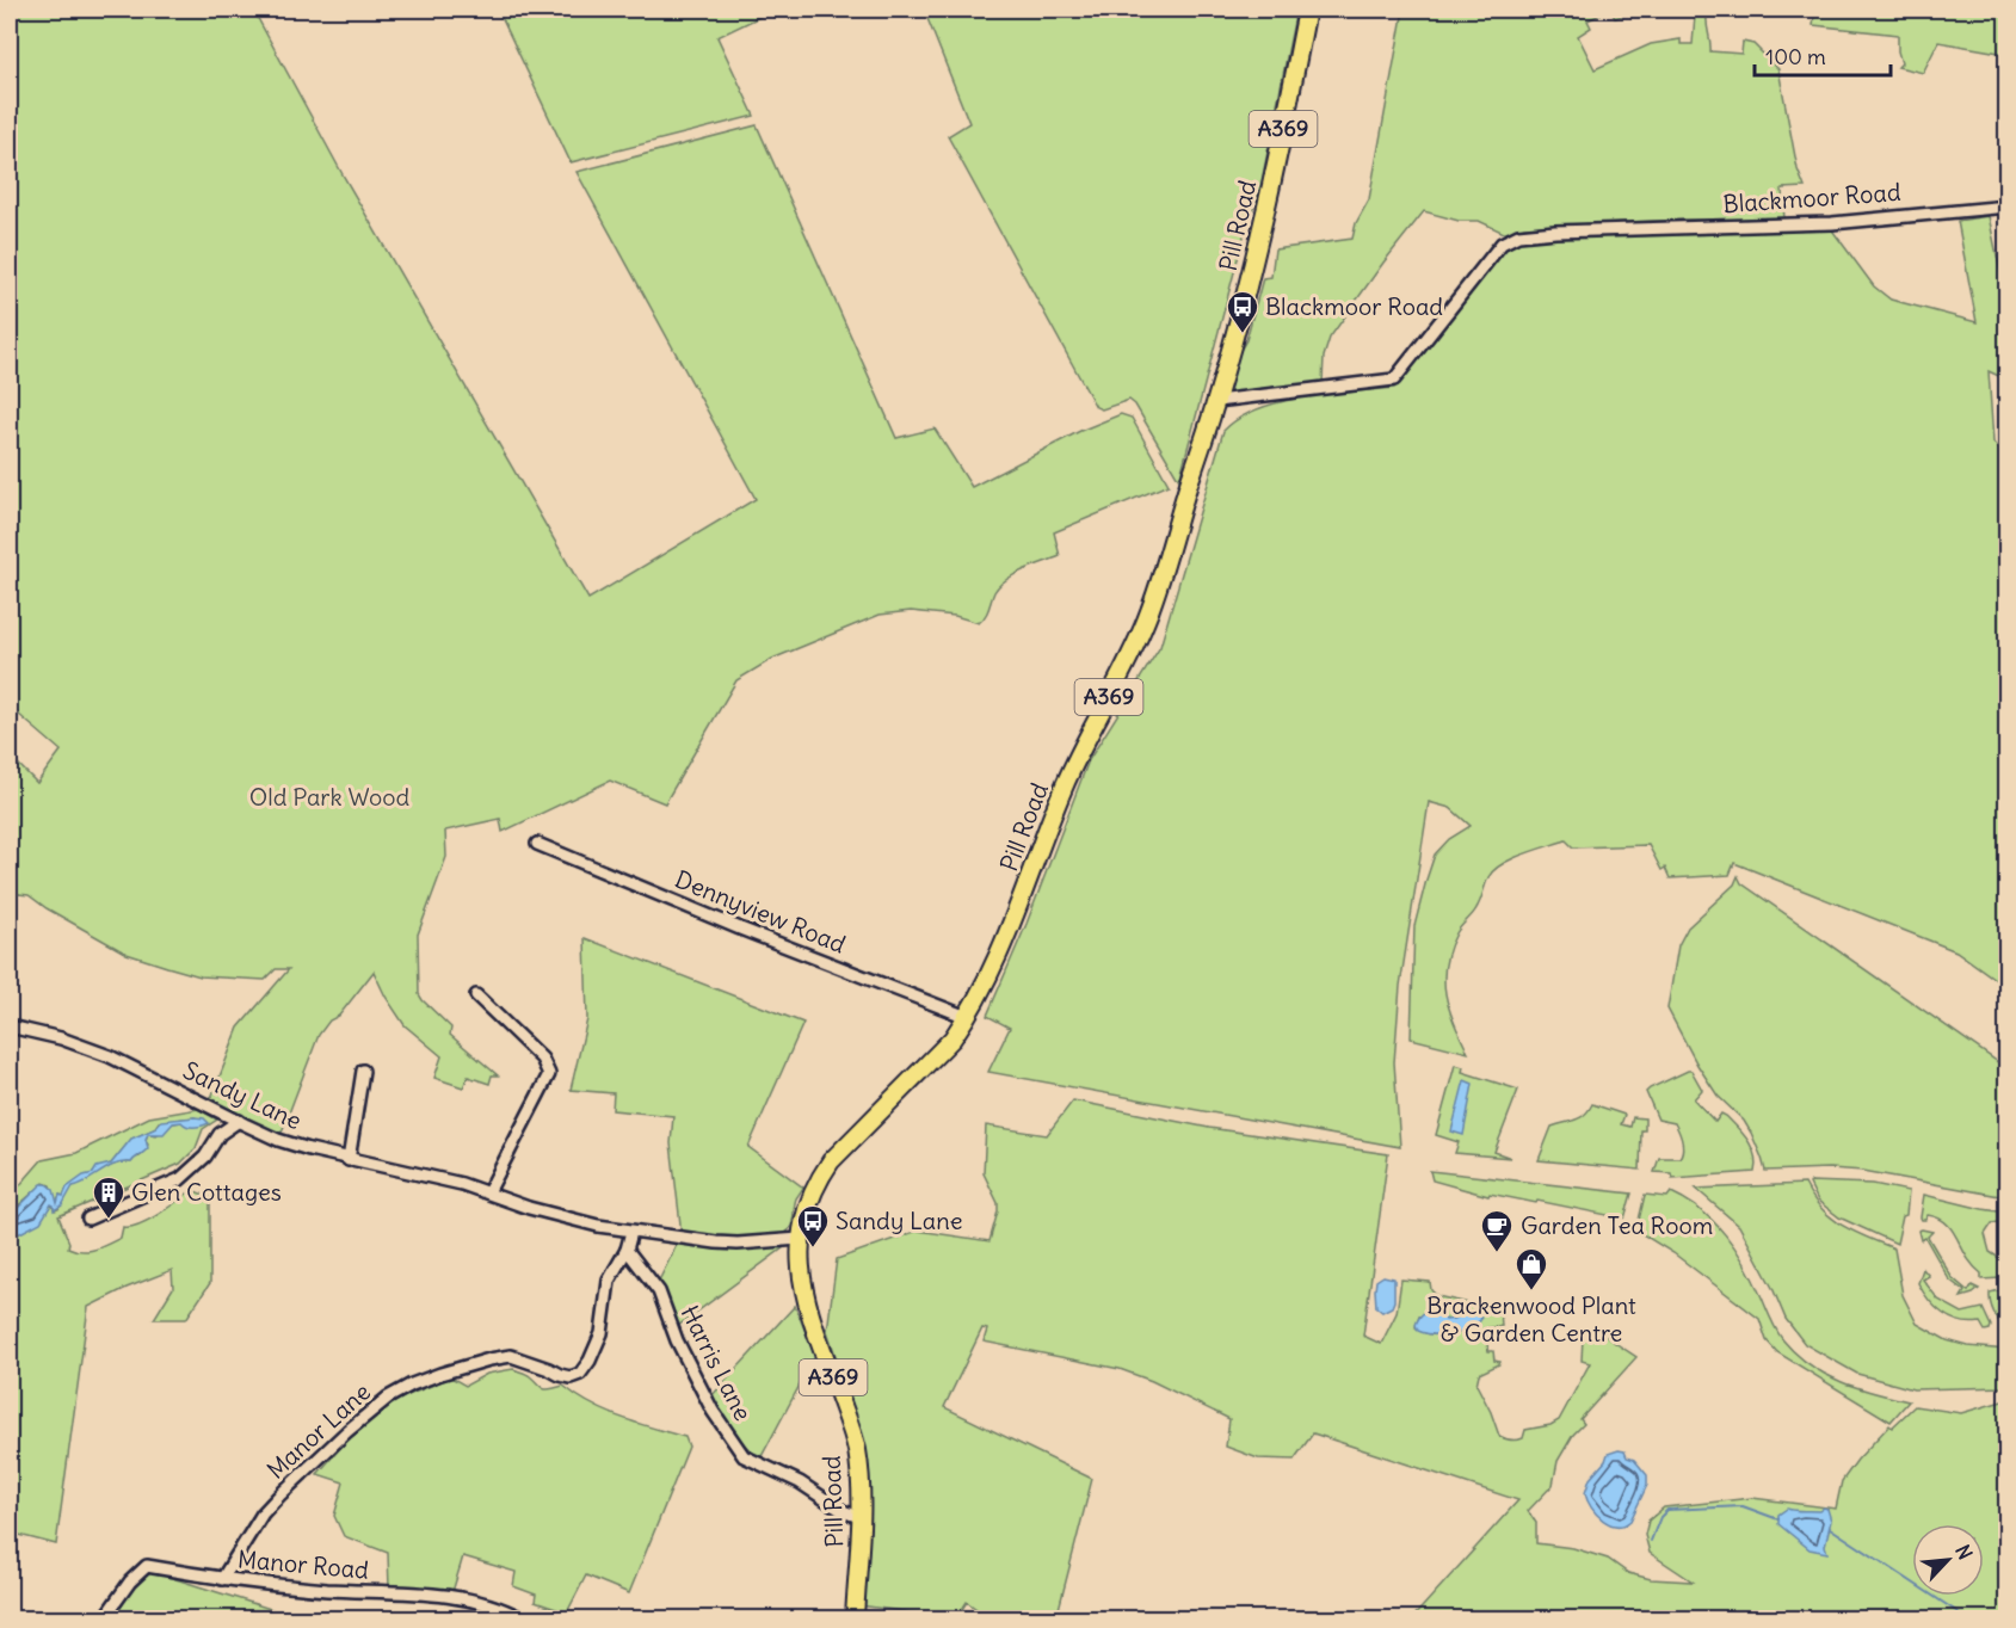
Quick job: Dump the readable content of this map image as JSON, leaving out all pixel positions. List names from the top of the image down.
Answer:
{
  "streets": {
    "main road": ["A369", "Pill Road"],
    "street": [
      "Blackmoor Road",
      "Dennyview Road",
      "Sandy Lane",
      "Harris Lane",
      "Manor Lane",
      "Manor Road"
    ]
  },
  "crossings": [
    ["Blackmoor Road", "Pill Road"],
    ["Pill Road", "Dennyview Road"],
    ["Pill Road", "Sandy Lane"],
    ["Pill Road", "Harris Lane"],
    ["Sandy Lane", "Manor Lane"],
    ["Harris Lane", "Manor Lane"],
    ["Manor Lane", "Manor Road"]
  ],
  "parks": ["Old Park Wood"],
  "places": {
    "bus stop": ["Blackmoor Road", "Sandy Lane"],
    "building": ["Glen Cottages"],
    "cafe": ["Garden Tea Room"],
    "shop": ["Brackenwood Plant & Garden Centre"]
  },
  "scale_bar": "100 m",
  "north": "top right"
}
